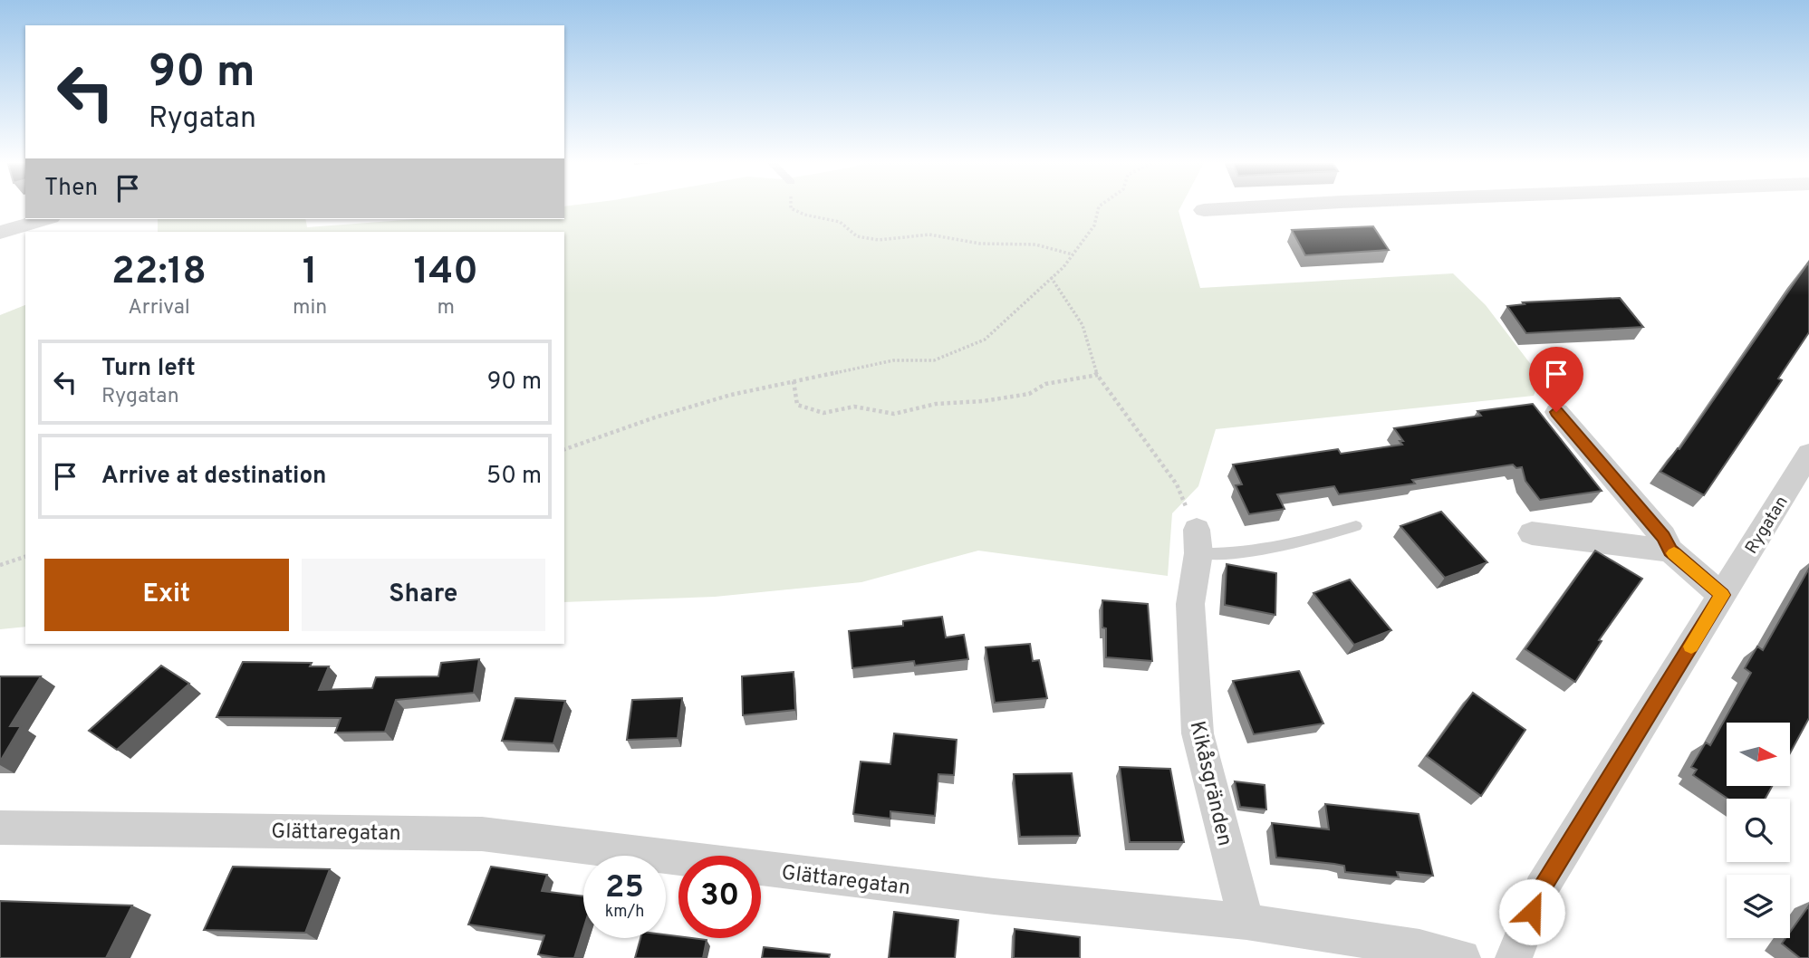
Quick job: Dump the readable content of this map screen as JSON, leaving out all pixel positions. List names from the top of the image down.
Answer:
{
  "streets": {
    "street": ["Rygatan", "Kikåsgränden", "Glättaregatan"]
  },
  "crossings": [
    ["Kikåsgränden", "Glättaregatan"]
  ],
  "north": "right",
  "page": {
    "turn": ["90 m", "Rygatan"],
    "then": "Then",
    "eta": [
      "22:18",
      "Arrival",
      "1",
      "min",
      "140",
      "m"
    ],
    "list": [
      {
        "name": "Turn left",
        "note": "Rygatan",
        "value": "90 m"
      },
      {
        "name": "Arrive at destination",
        "value": "50 m"
      }
    ],
    "buttons": ["Exit", "Share"],
    "speed": "25 km/h",
    "limit": "30"
  }
}
